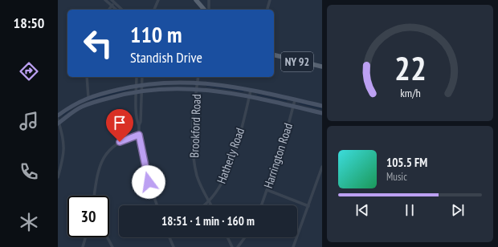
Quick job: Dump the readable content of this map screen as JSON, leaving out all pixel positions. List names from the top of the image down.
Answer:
{
  "streets": {
    "main road": ["NY 92"],
    "street": ["Brookford Road", "Hatherly Road", "Harrington Road"]
  },
  "crossings": [
    ["Brookford Road", "Hatherly Road"]
  ],
  "page": {
    "tabs": "18:50",
    "turn": ["110 m", "Standish Drive"],
    "song": ["105.5 FM", "Music"],
    "limit": "30",
    "trip": "18:51 · 1 min · 160 m",
    "gauge": ["22", "km/h"]
  }
}
